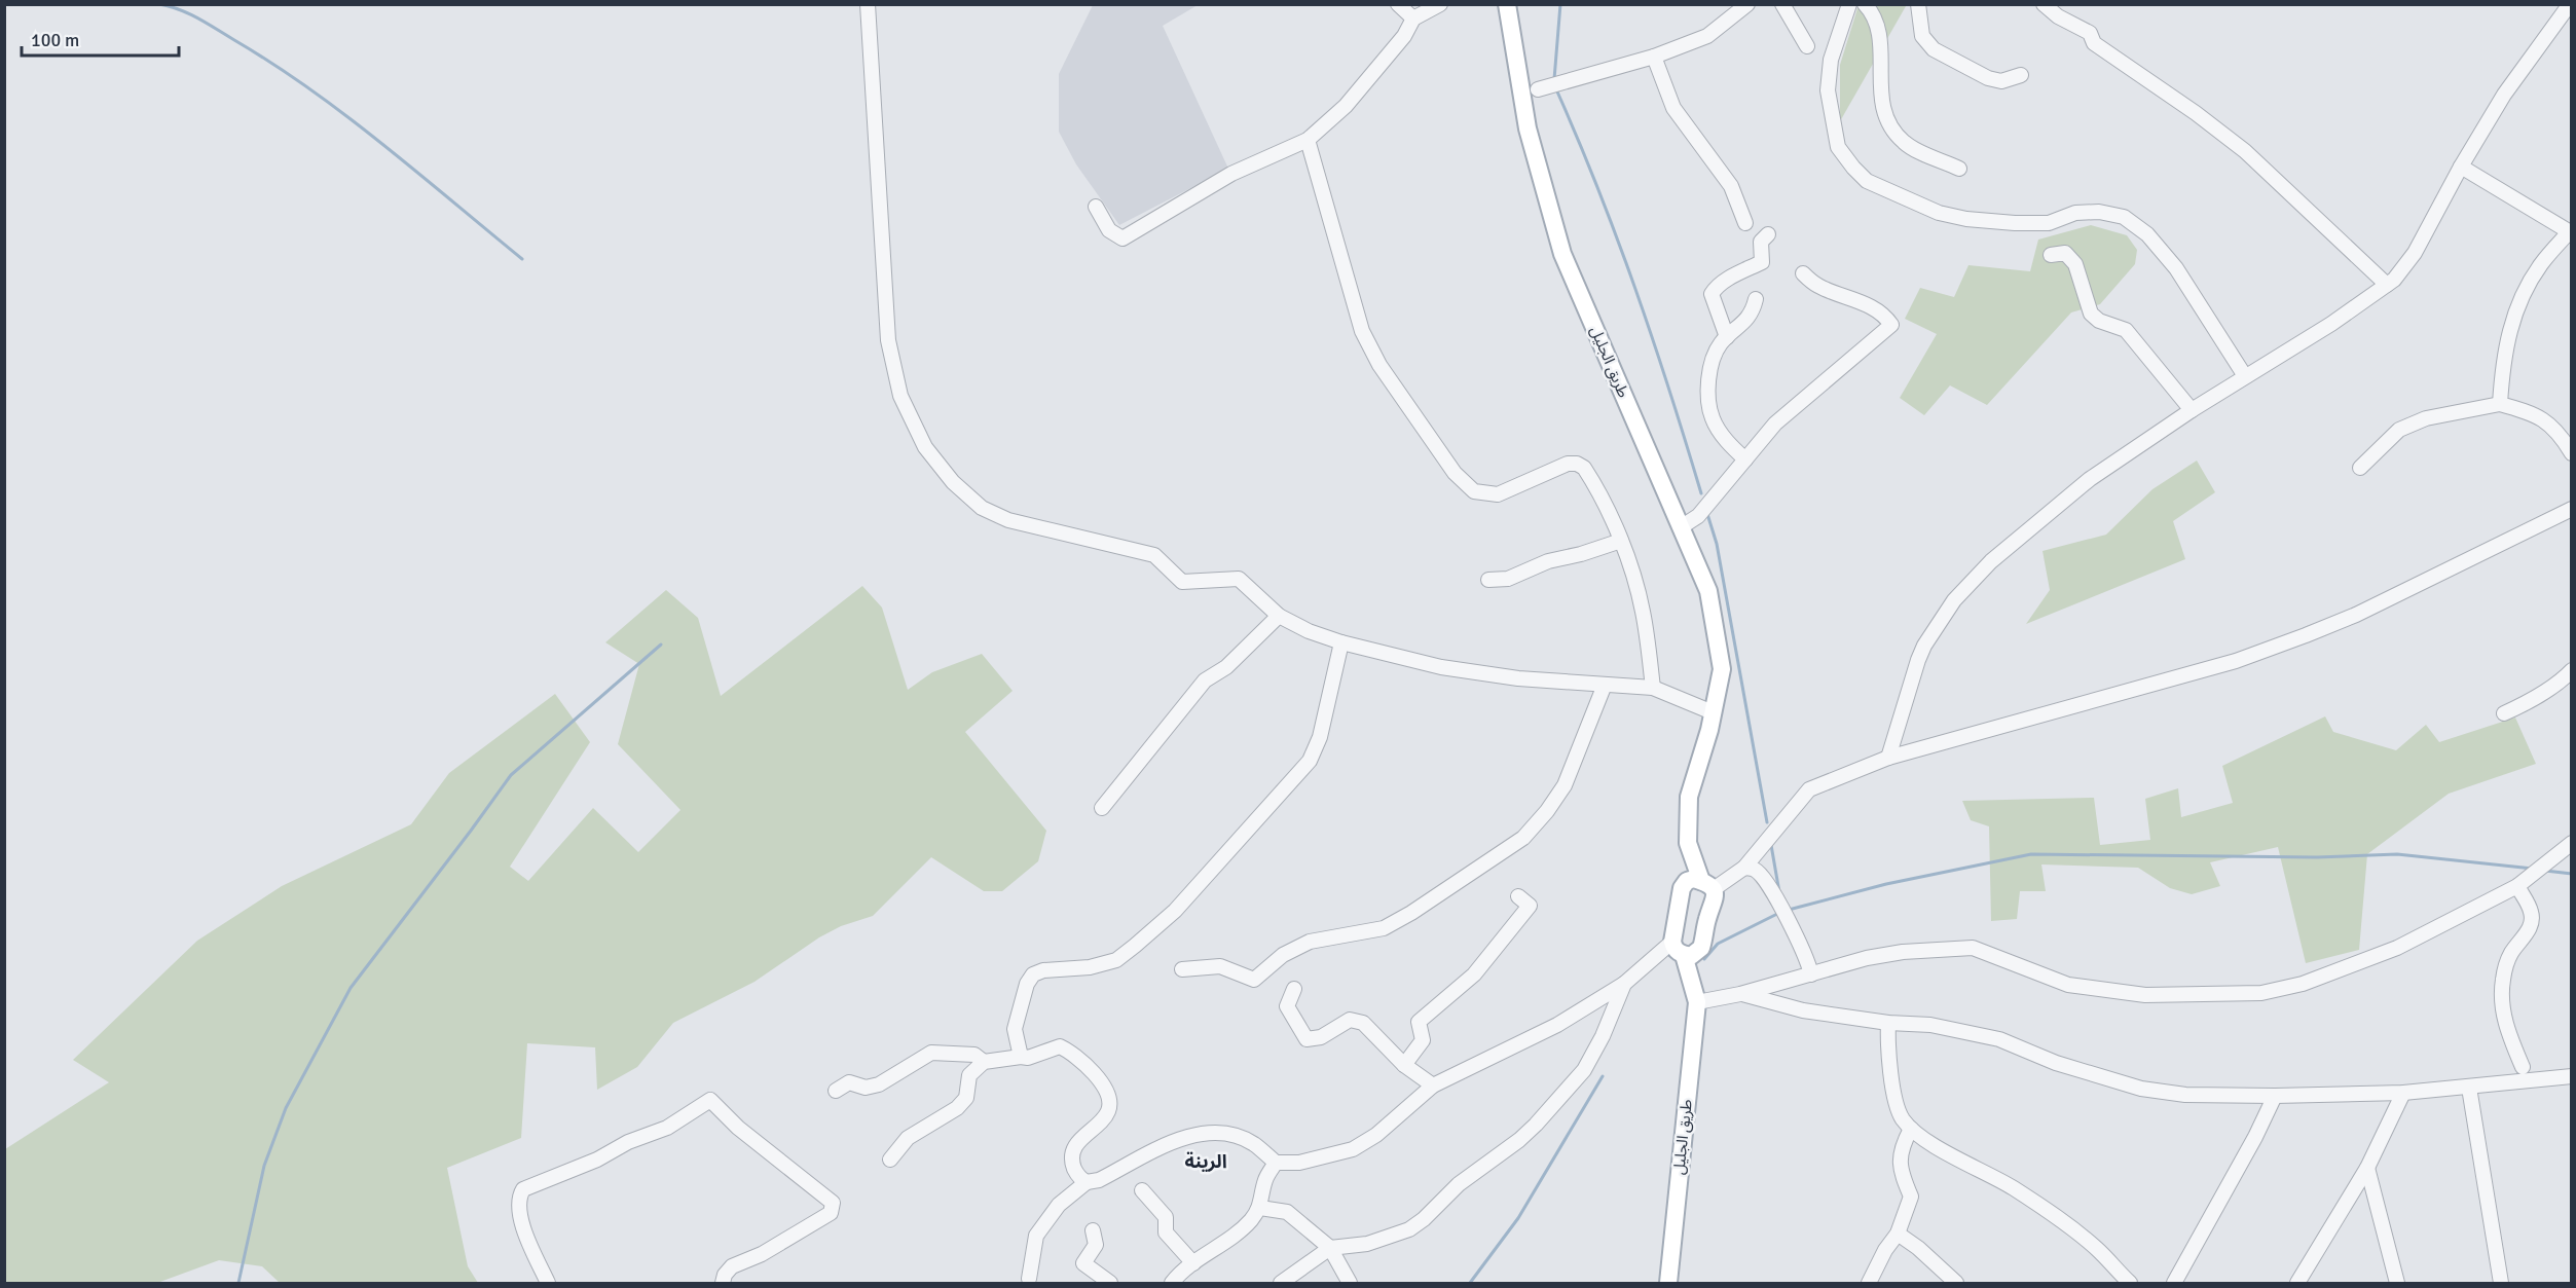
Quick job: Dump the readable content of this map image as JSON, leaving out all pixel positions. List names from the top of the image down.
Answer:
{
  "streets": {
    "main road": ["طريق الجليل"]
  },
  "districts": ["الرينة"],
  "scale_bar": "100 m"
}
